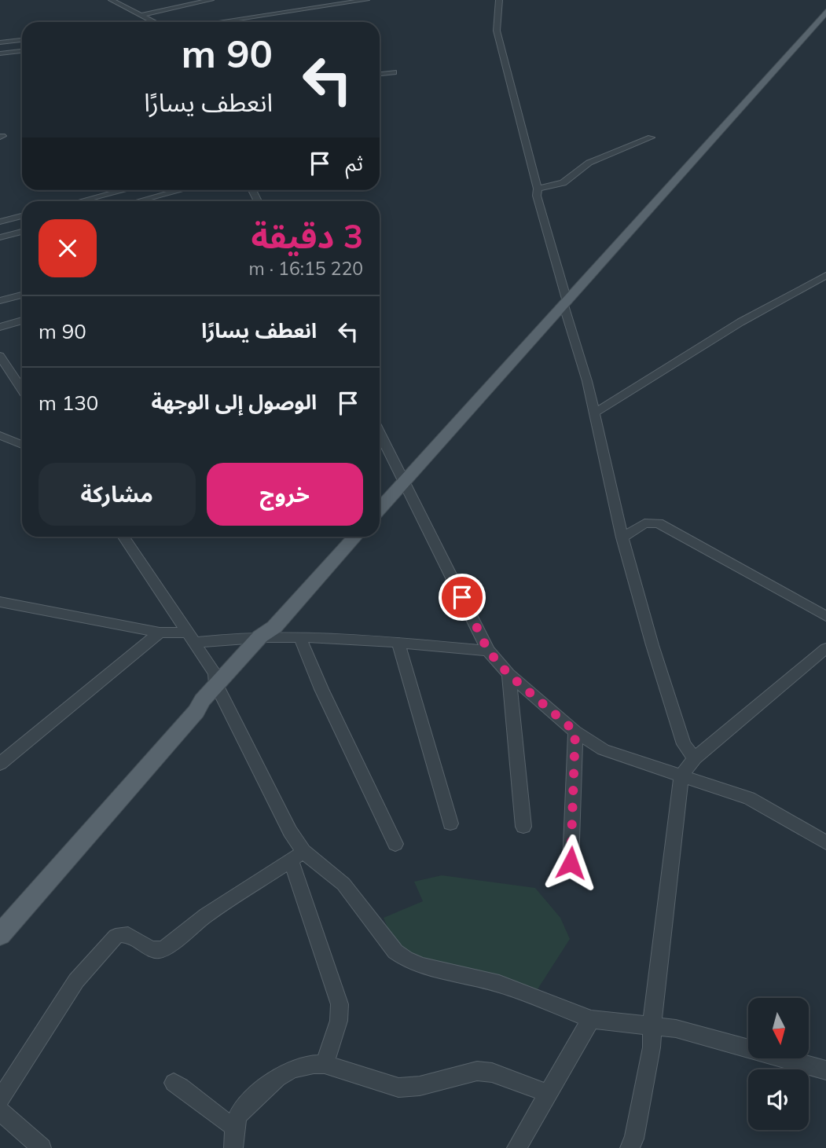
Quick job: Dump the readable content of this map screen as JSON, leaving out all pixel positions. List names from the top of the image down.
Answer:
{
  "north": "bottom",
  "page": {
    "turn": ["90 m", "انعطف يسارًا"],
    "then": "ثم",
    "heading": ["3 دقيقة", "220 m · 16:15"],
    "list": [
      {
        "name": "انعطف يسارًا",
        "value": "90 m"
      },
      {
        "name": "الوصول إلى الوجهة",
        "value": "130 m"
      }
    ],
    "buttons": ["خروج", "مشاركة"]
  }
}
